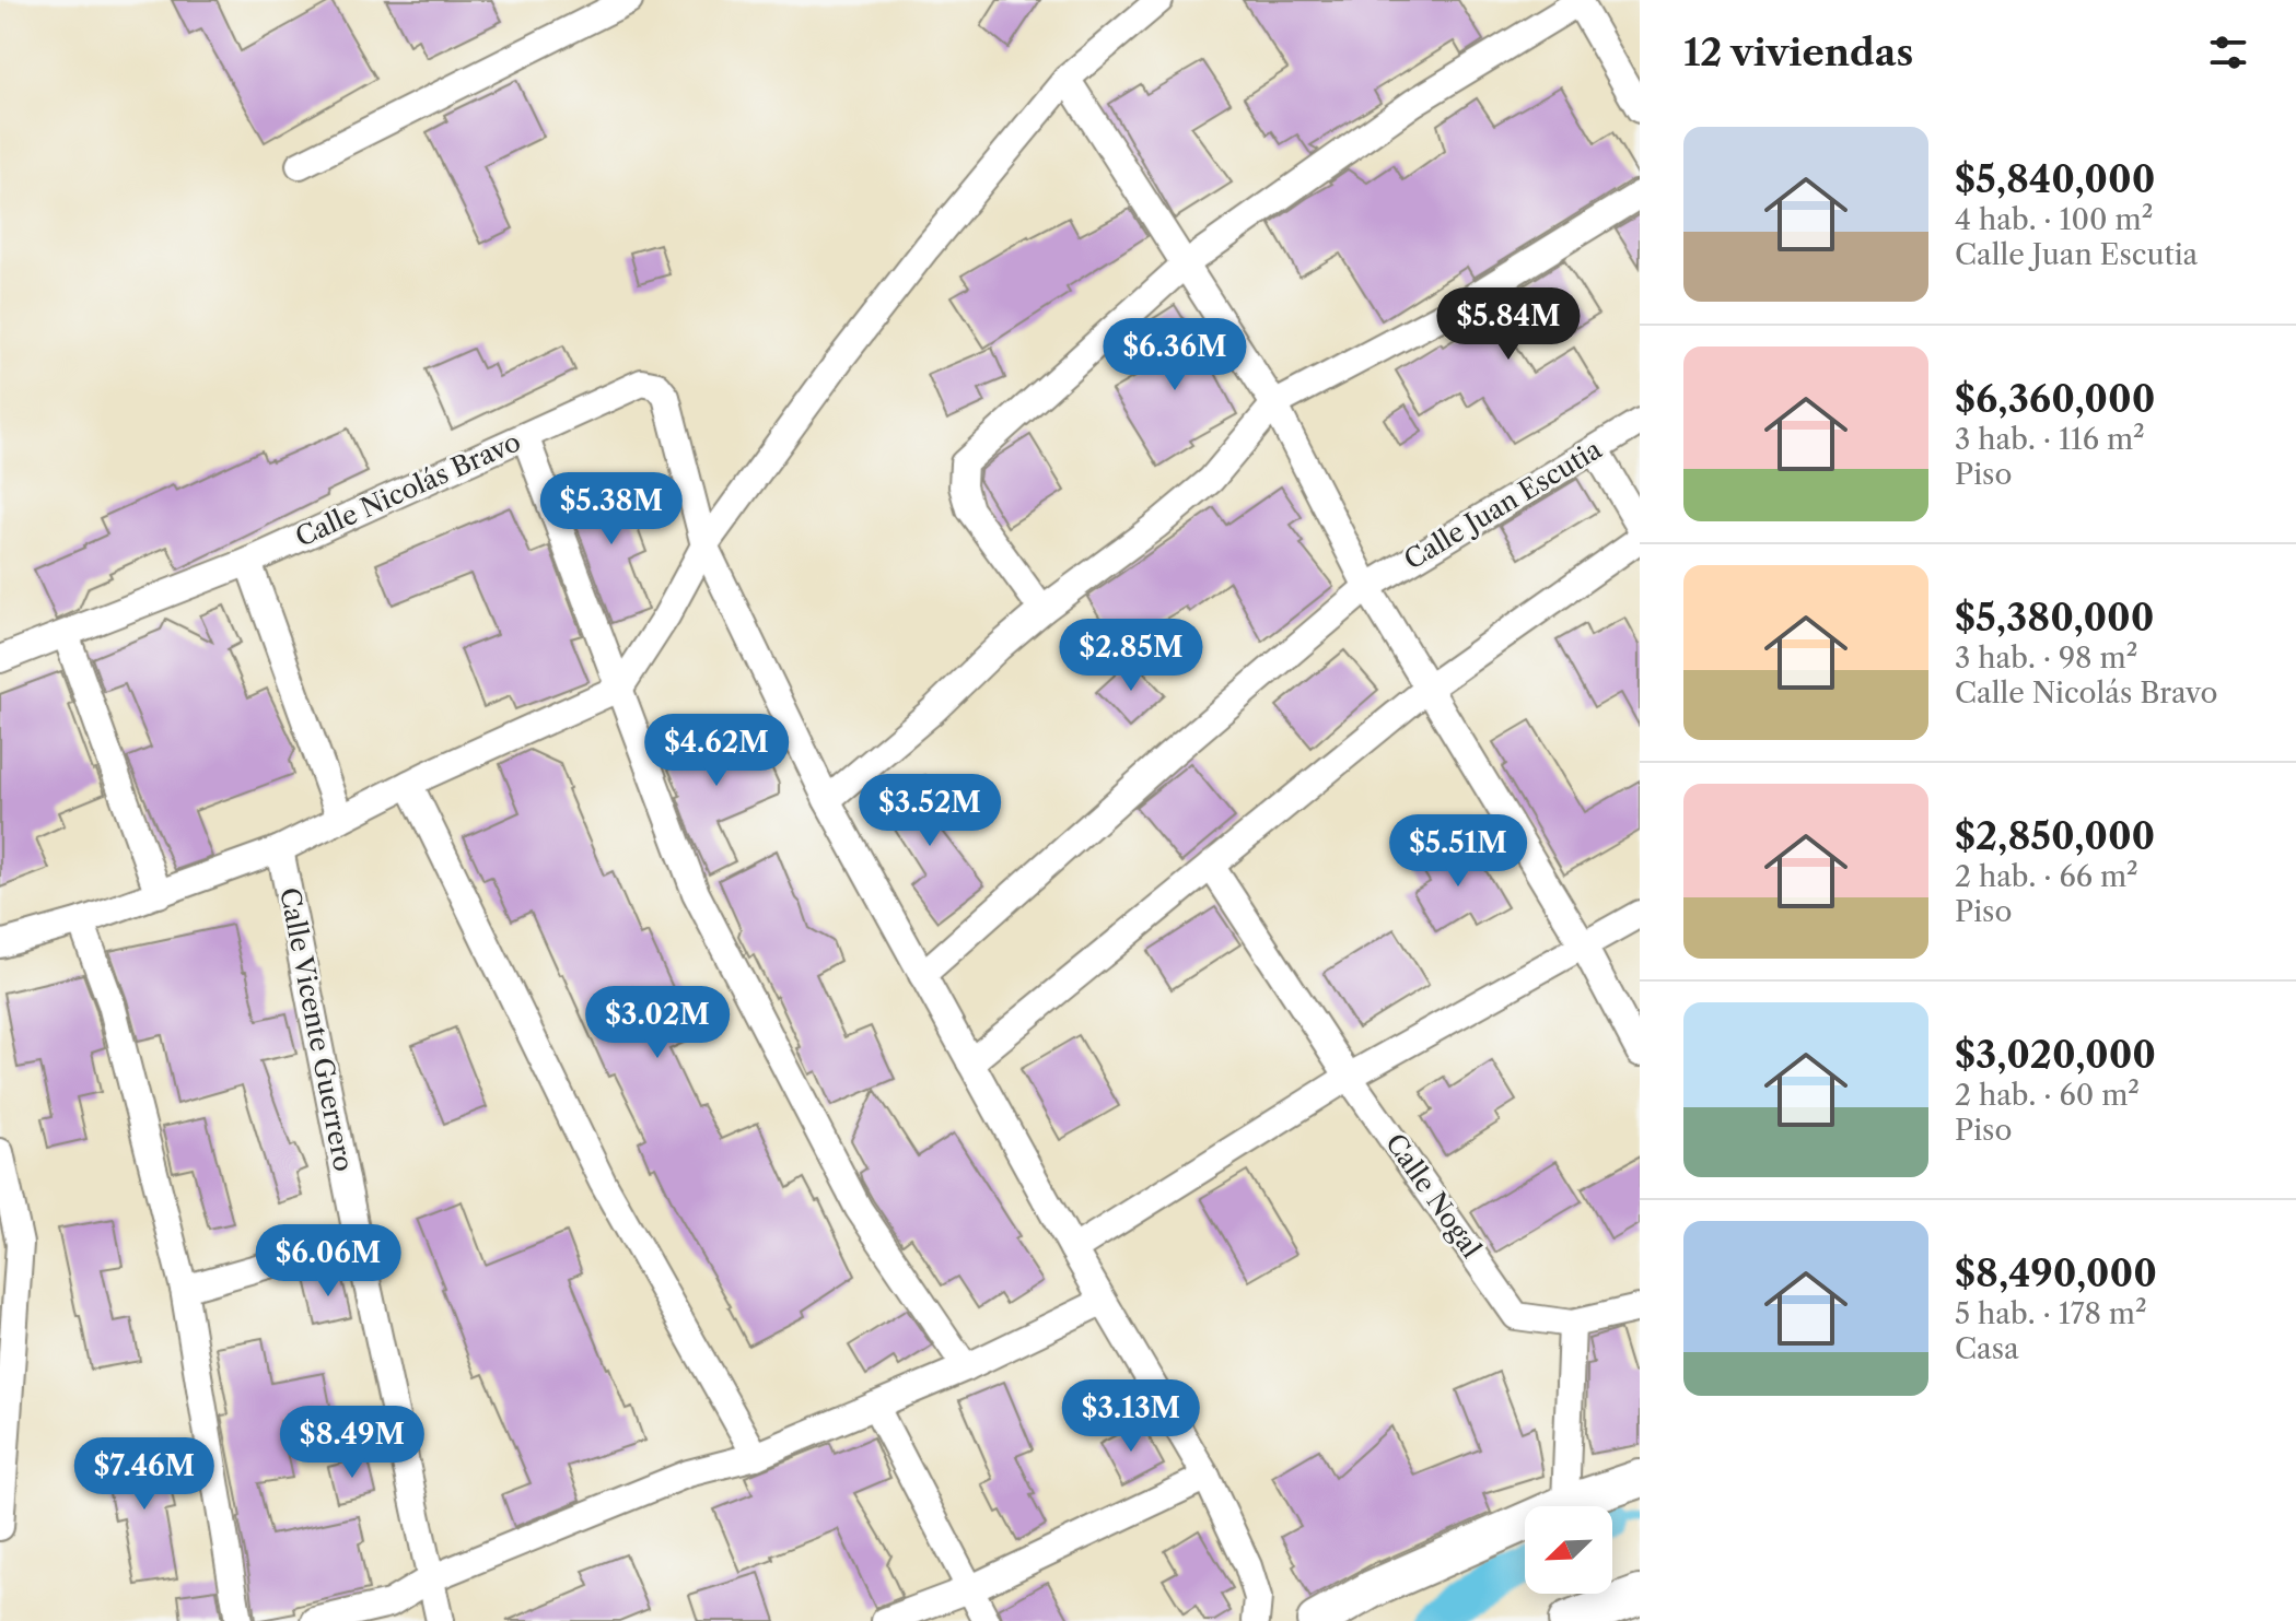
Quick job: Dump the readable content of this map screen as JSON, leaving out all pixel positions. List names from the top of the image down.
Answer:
{
  "streets": {
    "street": [
      "Calle Nicolás Bravo",
      "Calle Juan Escutia",
      "Calle Vicente Guerrero",
      "Calle Nogal"
    ]
  },
  "north": "bottom left",
  "page": {
    "heading": "12 viviendas",
    "list": [
      {
        "name": "$5,840,000",
        "note": "4 hab. · 100 m² · Calle Juan Escutia"
      },
      {
        "name": "$6,360,000",
        "note": "3 hab. · 116 m² · Piso"
      },
      {
        "name": "$5,380,000",
        "note": "3 hab. · 98 m² · Calle Nicolás Bravo"
      },
      {
        "name": "$2,850,000",
        "note": "2 hab. · 66 m² · Piso"
      },
      {
        "name": "$3,020,000",
        "note": "2 hab. · 60 m² · Piso"
      },
      {
        "name": "$8,490,000",
        "note": "5 hab. · 178 m² · Casa"
      }
    ],
    "price": [
      "$5.84M",
      "$6.36M",
      "$5.38M",
      "$2.85M",
      "$4.62M",
      "$3.52M",
      "$5.51M",
      "$3.02M",
      "$6.06M",
      "$3.13M",
      "$8.49M",
      "$7.46M"
    ]
  }
}
